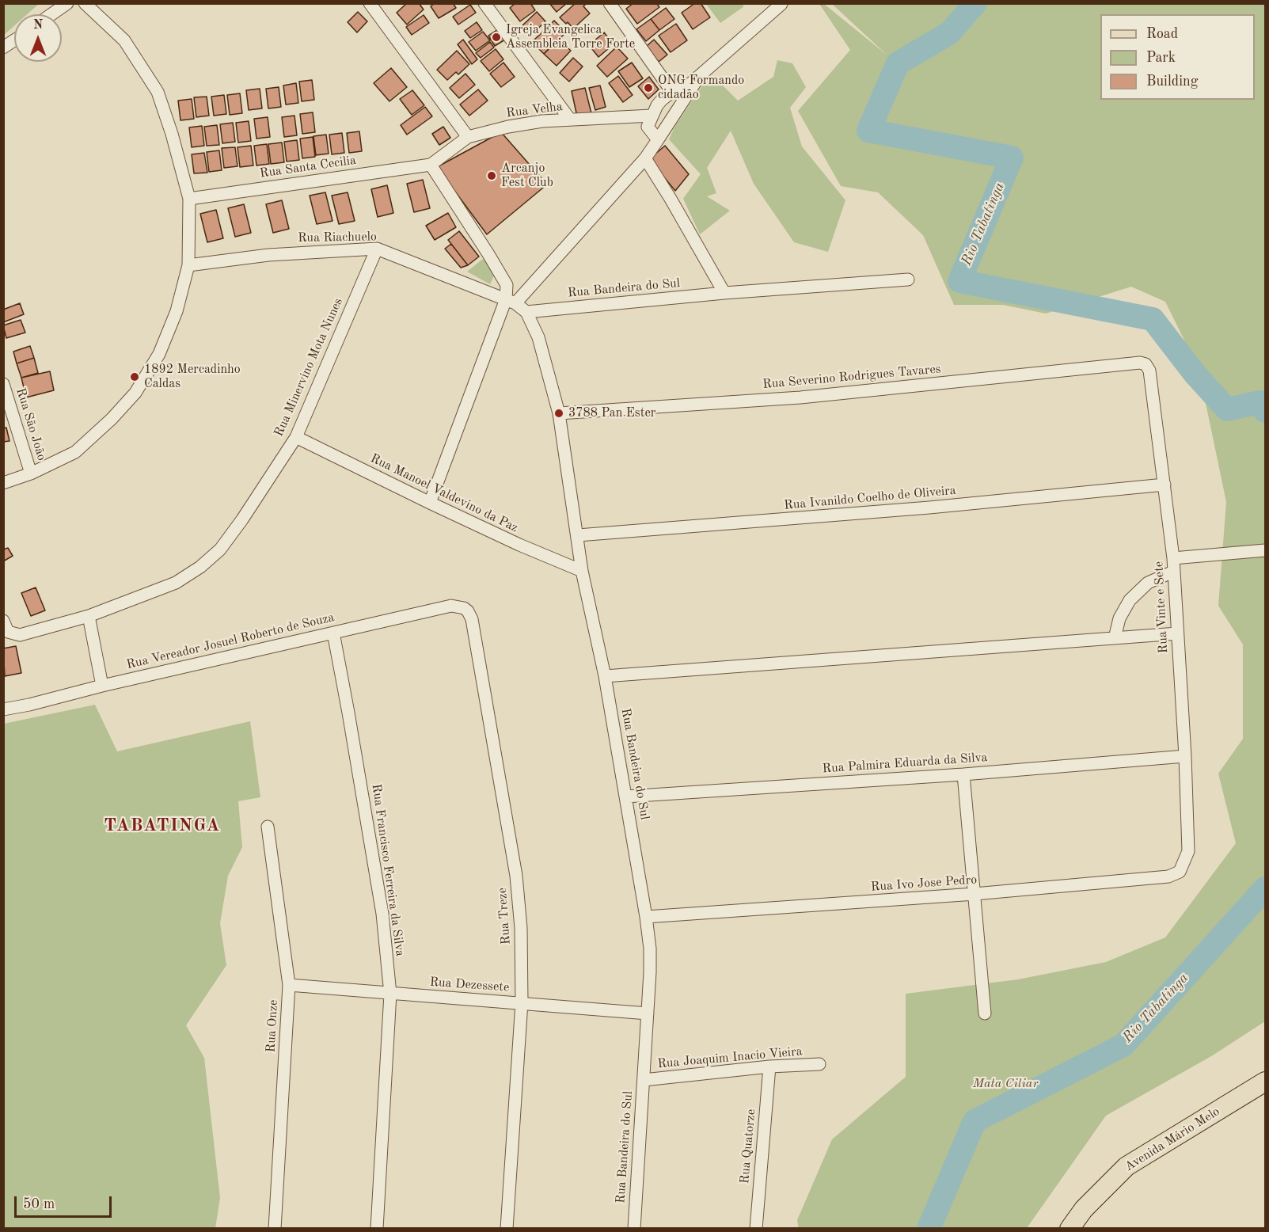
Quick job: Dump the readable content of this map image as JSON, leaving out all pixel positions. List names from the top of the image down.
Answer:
{
  "streets": {
    "main road": ["Avenida Mário Melo"],
    "street": [
      "Rua Velha",
      "Rua Santa Cecilia",
      "Rua Riachuelo",
      "Rua Bandeira do Sul",
      "Rua Minervino Mota Nunes",
      "Rua Severino Rodrigues Tavares",
      "Rua São João",
      "Rua Manoel Valdevino da Paz",
      "Rua Ivanildo Coelho de Oliveira",
      "Rua Vinte e Sete",
      "Rua Vereador Josuel Roberto de Souza",
      "Rua Palmira Eduarda da Silva",
      "Rua Francisco Ferreira da Silva",
      "Rua Ivo Jose Pedro",
      "Rua Treze",
      "Rua Dezessete",
      "Rua Onze",
      "Rua Joaquim Inacio Vieira",
      "Rua Quatorze"
    ]
  },
  "crossings": [
    ["Rua Velha", "Rua Santa Cecilia"],
    ["Rua Riachuelo", "Rua Bandeira do Sul"],
    ["Rua Riachuelo", "Rua Minervino Mota Nunes"],
    ["Rua Bandeira do Sul", "Rua Severino Rodrigues Tavares"],
    ["Rua Bandeira do Sul", "Rua Manoel Valdevino da Paz"],
    ["Rua Bandeira do Sul", "Rua Ivanildo Coelho de Oliveira"],
    ["Rua Bandeira do Sul", "Rua Palmira Eduarda da Silva"],
    ["Rua Bandeira do Sul", "Rua Ivo Jose Pedro"],
    ["Rua Bandeira do Sul", "Rua Dezessete"],
    ["Rua Bandeira do Sul", "Rua Joaquim Inacio Vieira"],
    ["Rua Minervino Mota Nunes", "Rua Manoel Valdevino da Paz"],
    ["Rua Severino Rodrigues Tavares", "Rua Vinte e Sete"],
    ["Rua Ivanildo Coelho de Oliveira", "Rua Vinte e Sete"],
    ["Rua Vinte e Sete", "Rua Palmira Eduarda da Silva"],
    ["Rua Vinte e Sete", "Rua Ivo Jose Pedro"],
    ["Rua Vereador Josuel Roberto de Souza", "Rua Francisco Ferreira da Silva"],
    ["Rua Vereador Josuel Roberto de Souza", "Rua Treze"],
    ["Rua Francisco Ferreira da Silva", "Rua Dezessete"],
    ["Rua Treze", "Rua Dezessete"],
    ["Rua Dezessete", "Rua Onze"],
    ["Rua Joaquim Inacio Vieira", "Rua Quatorze"]
  ],
  "districts": ["TABATINGA"],
  "water": ["Rio Tabatinga"],
  "parks": ["Mata Ciliar"],
  "places": [
    "Igreja Evangelica Assembleia Torre Forte",
    "ONG Formando cidadão",
    "Arcanjo Fest Club",
    "1892 Mercadinho Caldas",
    "3788 Pan Ester"
  ],
  "legend": ["Road", "Park", "Building"],
  "scale_bar": "50 m",
  "north": "top"
}
